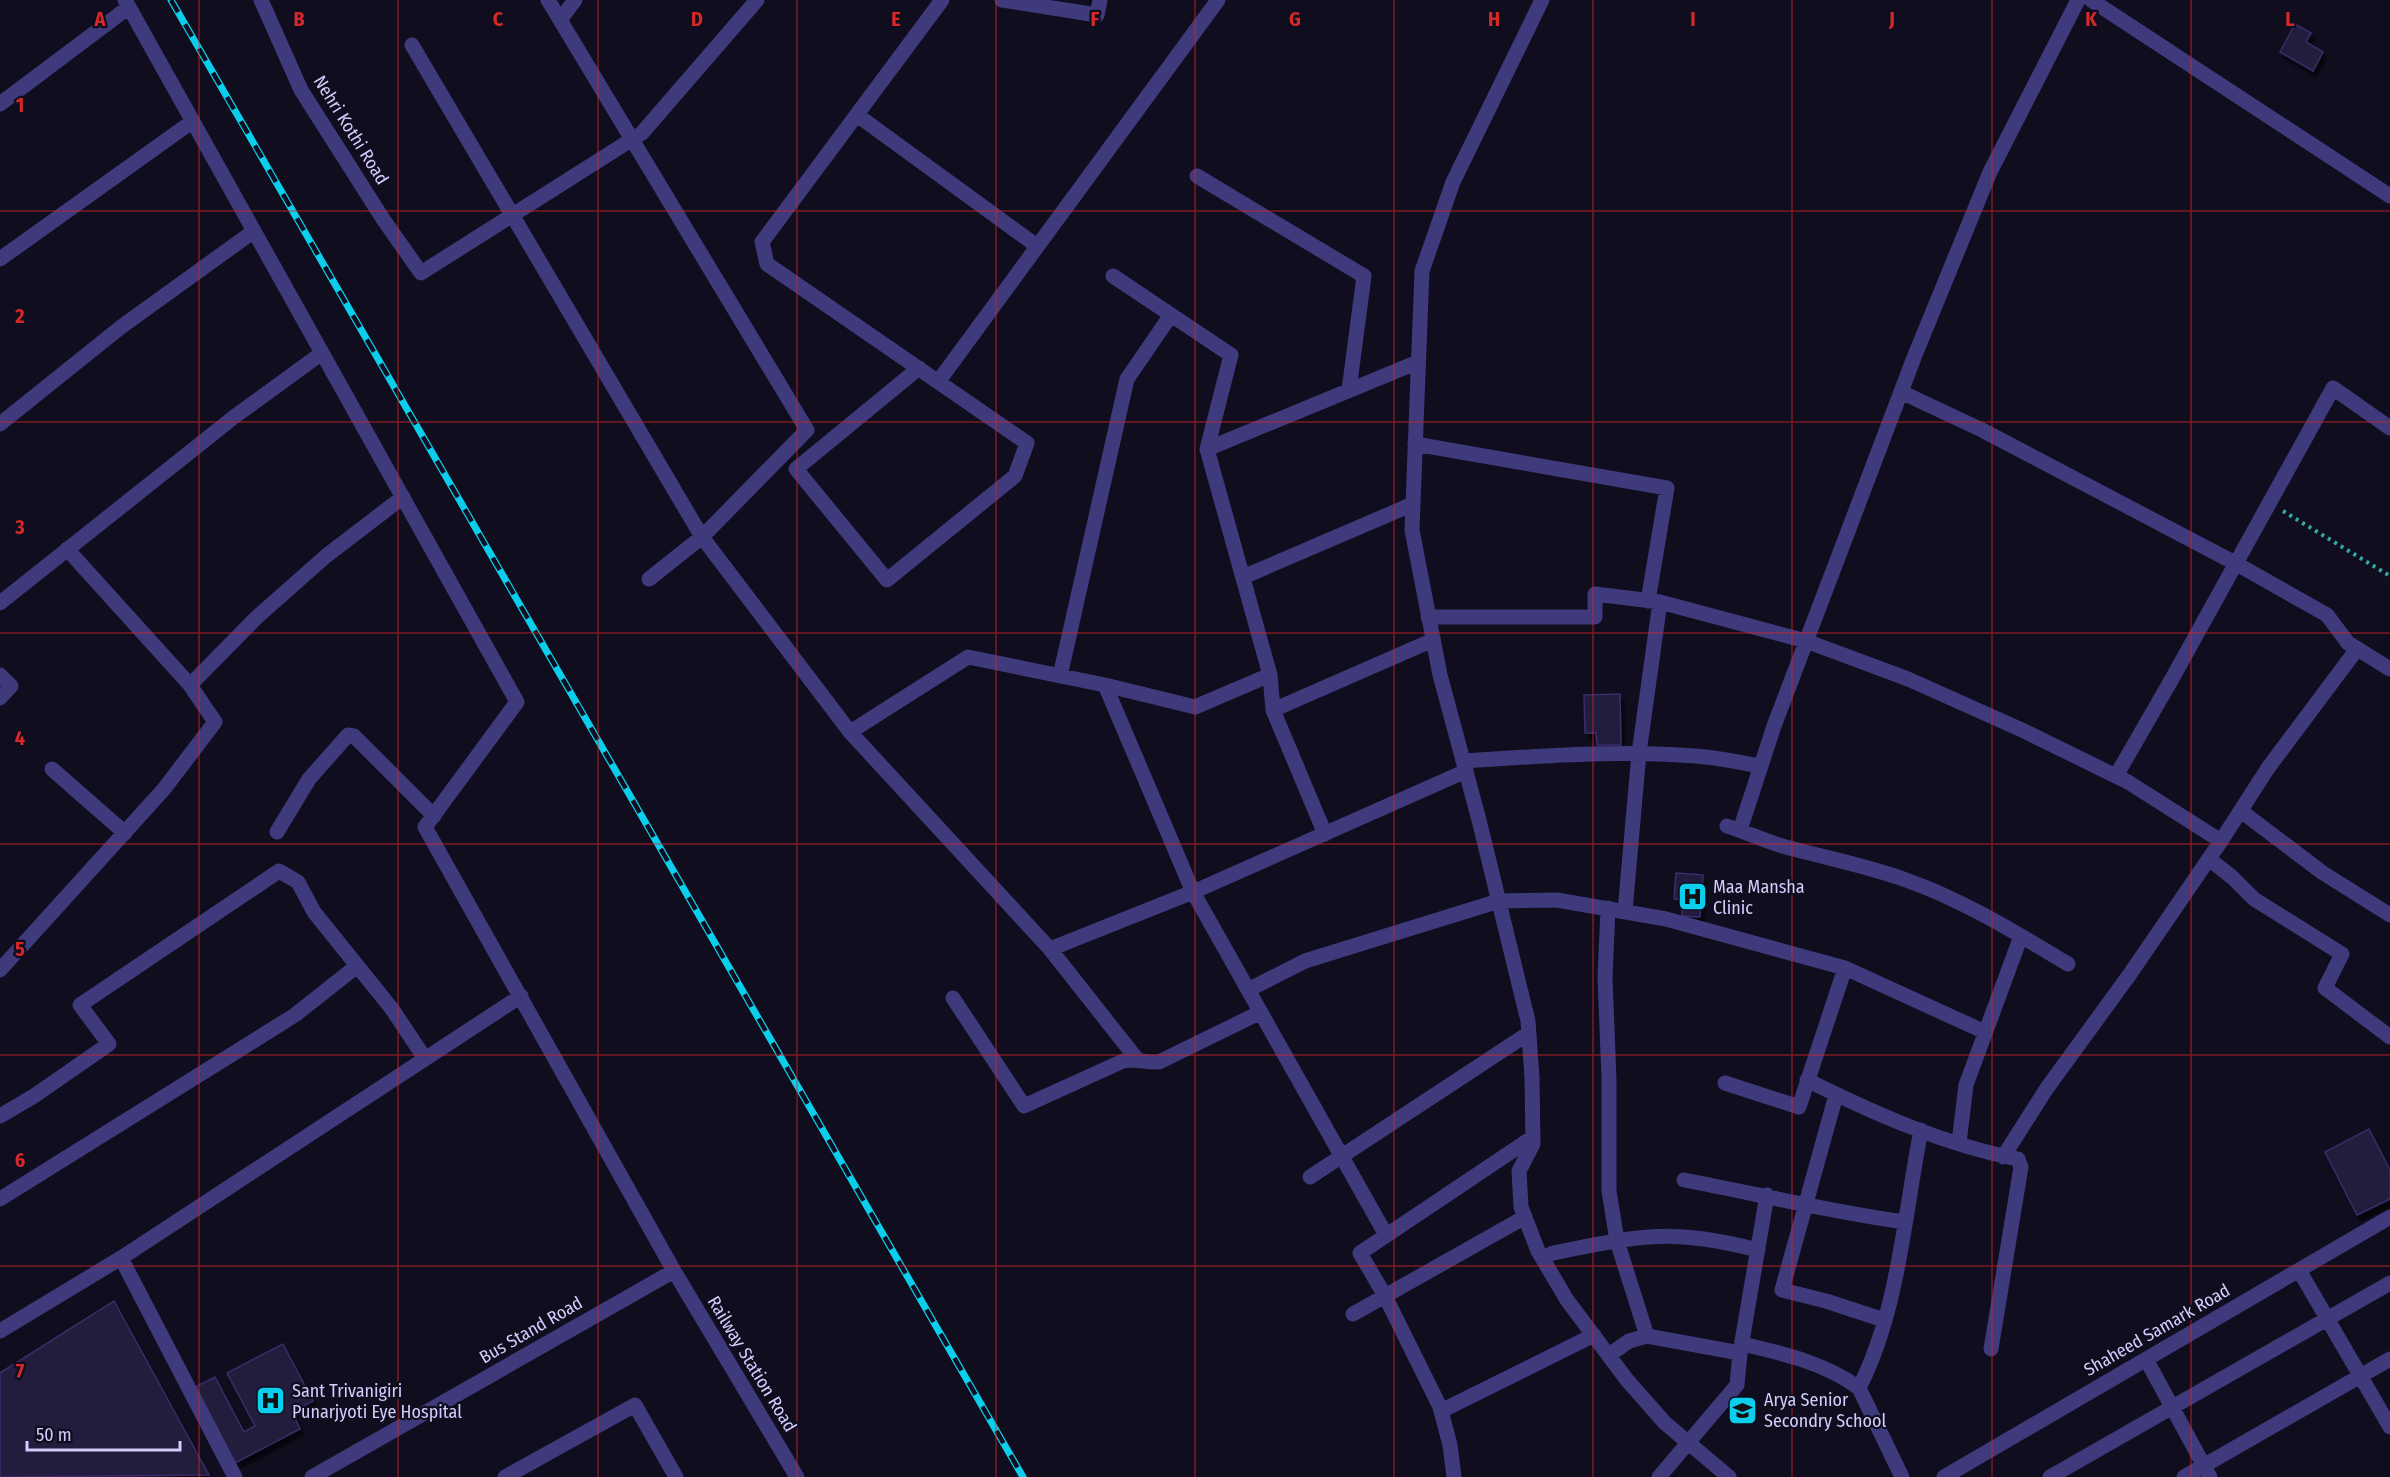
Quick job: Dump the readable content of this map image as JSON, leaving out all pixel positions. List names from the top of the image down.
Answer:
{
  "streets": {
    "street": [
      "Nehri Kothi Road",
      "Bus Stand Road",
      "Shaheed Samark Road",
      "Railway Station Road"
    ]
  },
  "crossings": [
    ["Bus Stand Road", "Railway Station Road"]
  ],
  "places": {
    "hospital": ["Maa Mansha Clinic", "Sant Trivanigiri Punarjyoti Eye Hospital"],
    "school or university": ["Arya Senior Secondry School"]
  },
  "scale_bar": "50 m",
  "grid": {
    "columns": [
      "A",
      "B",
      "C",
      "D",
      "E",
      "F",
      "G",
      "H",
      "I",
      "J",
      "K",
      "L"
    ],
    "rows": [
      "1",
      "2",
      "3",
      "4",
      "5",
      "6",
      "7"
    ]
  }
}
